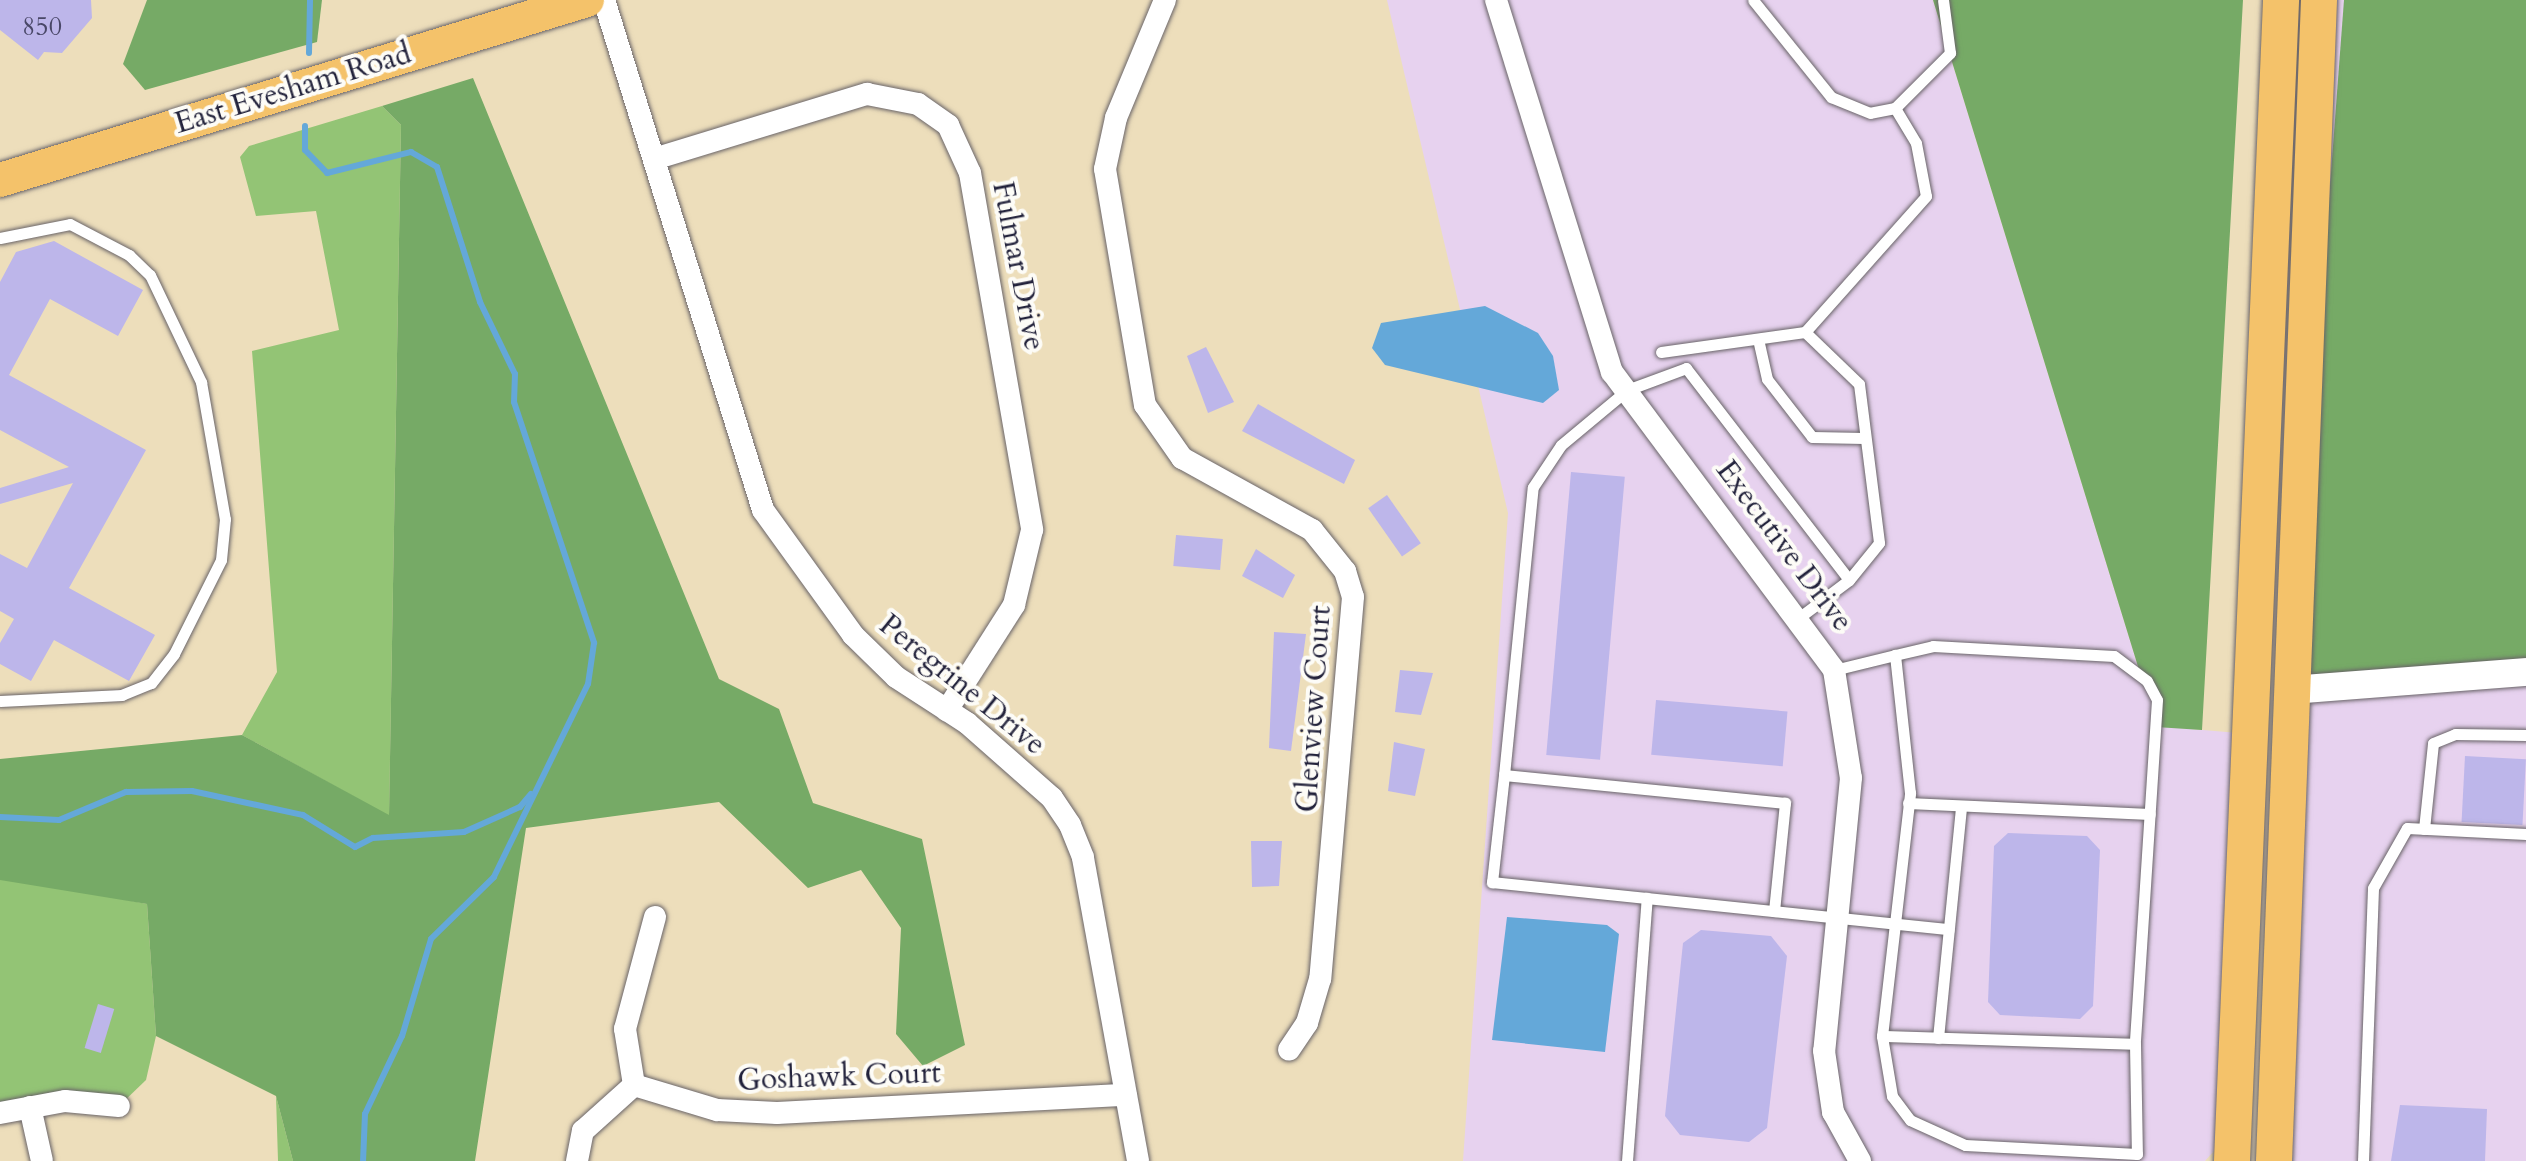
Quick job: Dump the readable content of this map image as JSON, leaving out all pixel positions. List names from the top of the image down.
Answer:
{
  "streets": {
    "main road": ["East Evesham Road"],
    "street": [
      "Fulmar Drive",
      "Executive Drive",
      "Peregrine Drive",
      "Glenview Court",
      "Goshawk Court"
    ]
  },
  "crossings": [
    ["Fulmar Drive", "Peregrine Drive"],
    ["Peregrine Drive", "Goshawk Court"]
  ],
  "house_numbers": ["850"]
}
